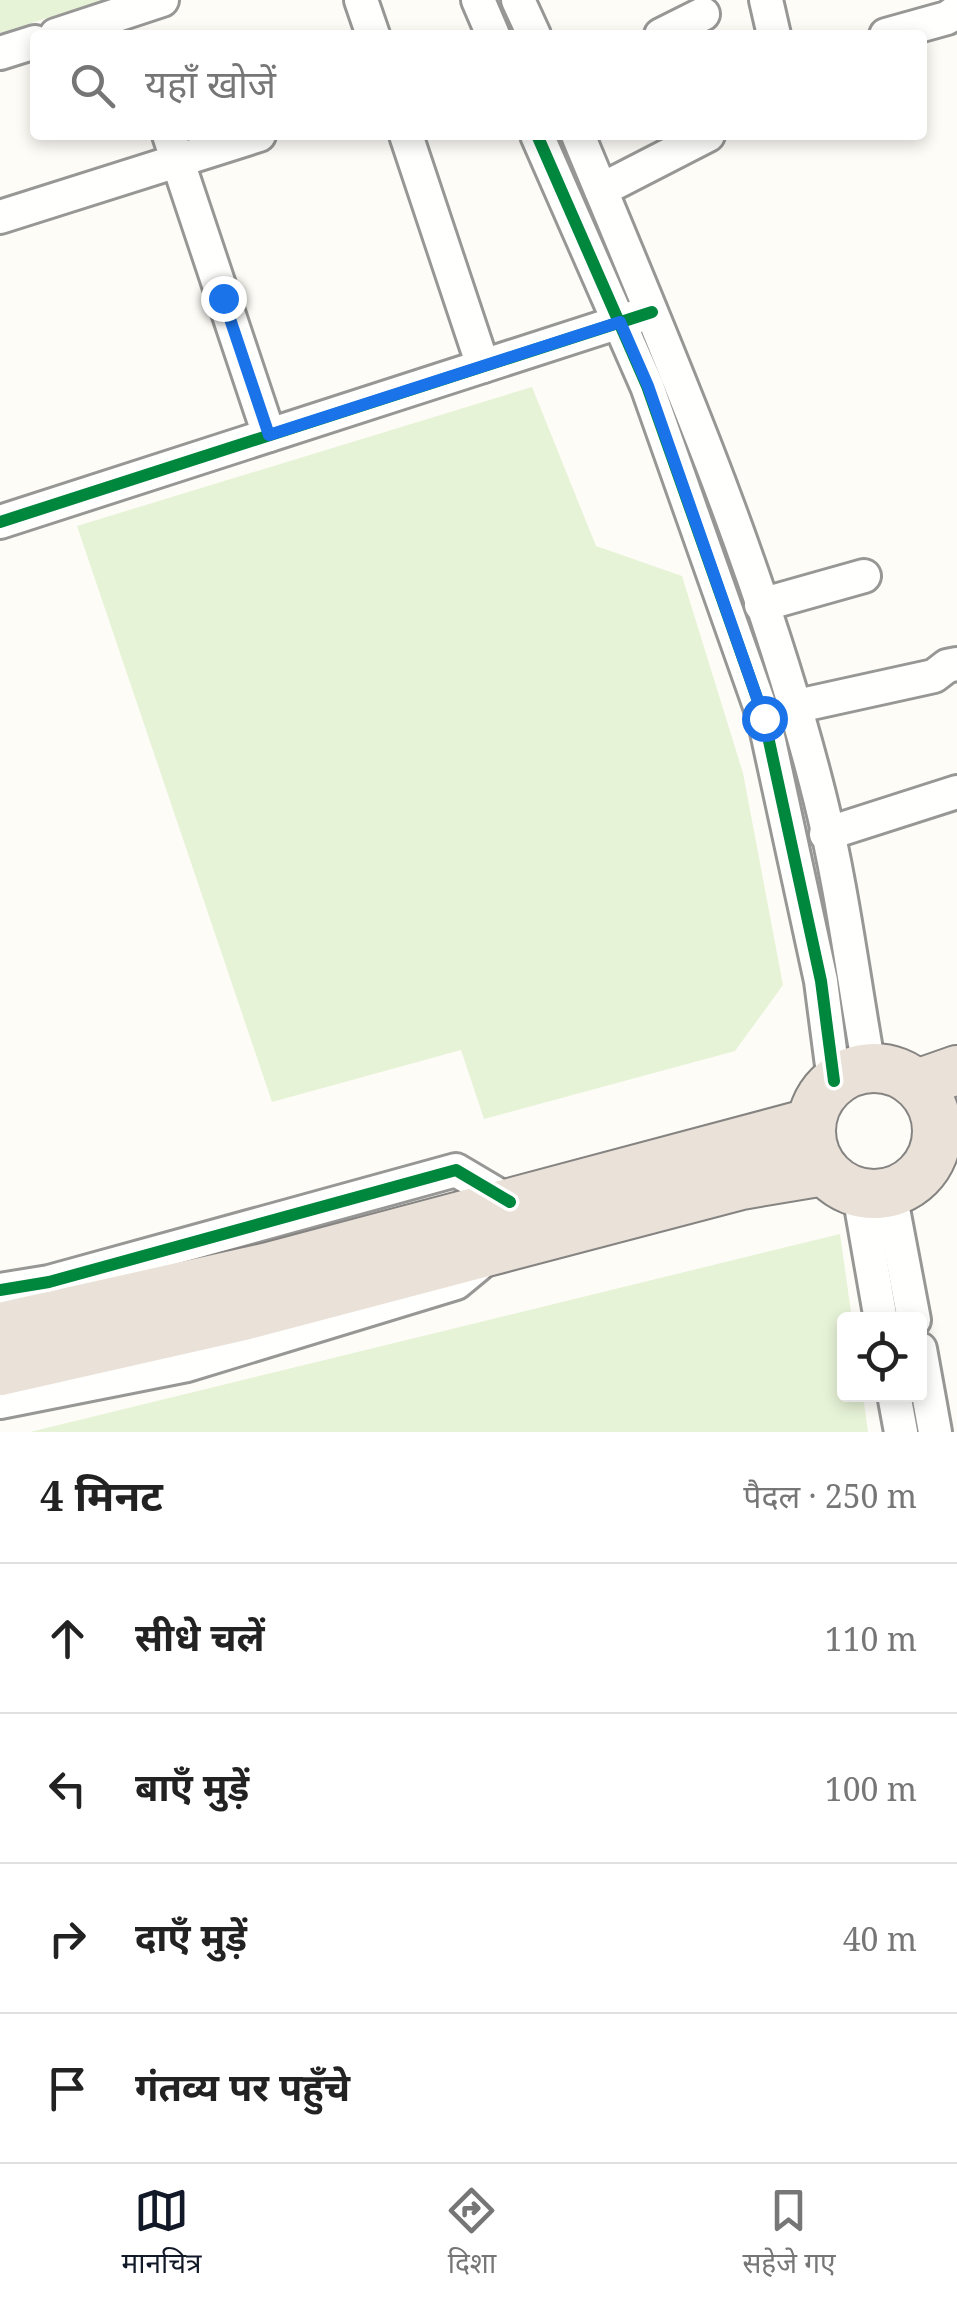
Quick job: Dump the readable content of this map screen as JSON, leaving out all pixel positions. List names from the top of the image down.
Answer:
{
  "page": {
    "search": "यहाँ खोजें",
    "heading": ["4 मिनट", "पैदल · 250 m"],
    "list": [
      ["सीधे चलें", "110 m"],
      ["बाएँ मुड़ें", "100 m"],
      ["दाएँ मुड़ें", "40 m"],
      "गंतव्य पर पहुँचे"
    ],
    "nav": ["मानचित्र", "दिशा", "सहेजे गए"]
  }
}
